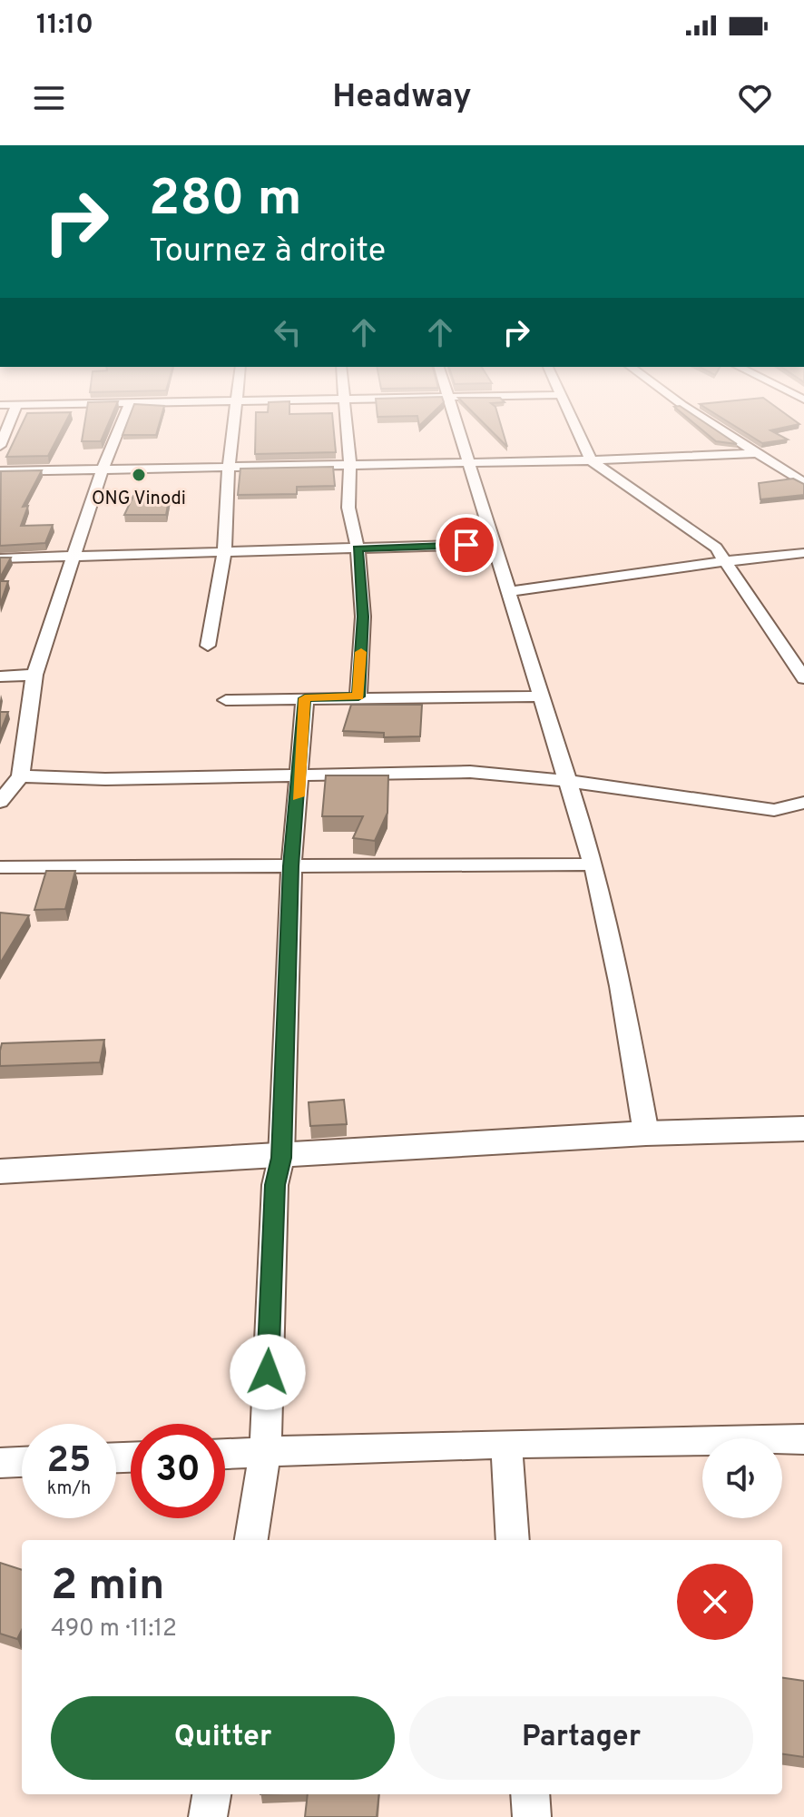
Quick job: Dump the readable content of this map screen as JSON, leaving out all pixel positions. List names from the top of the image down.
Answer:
{
  "places": ["ONG Vinodi"],
  "page": {
    "status": "11:10",
    "header": "Headway",
    "turn": ["280 m", "Tournez à droite"],
    "speed": "25 km/h",
    "limit": "30",
    "heading": ["2 min", "490 m · 11:12"],
    "buttons": ["Quitter", "Partager"]
  }
}
